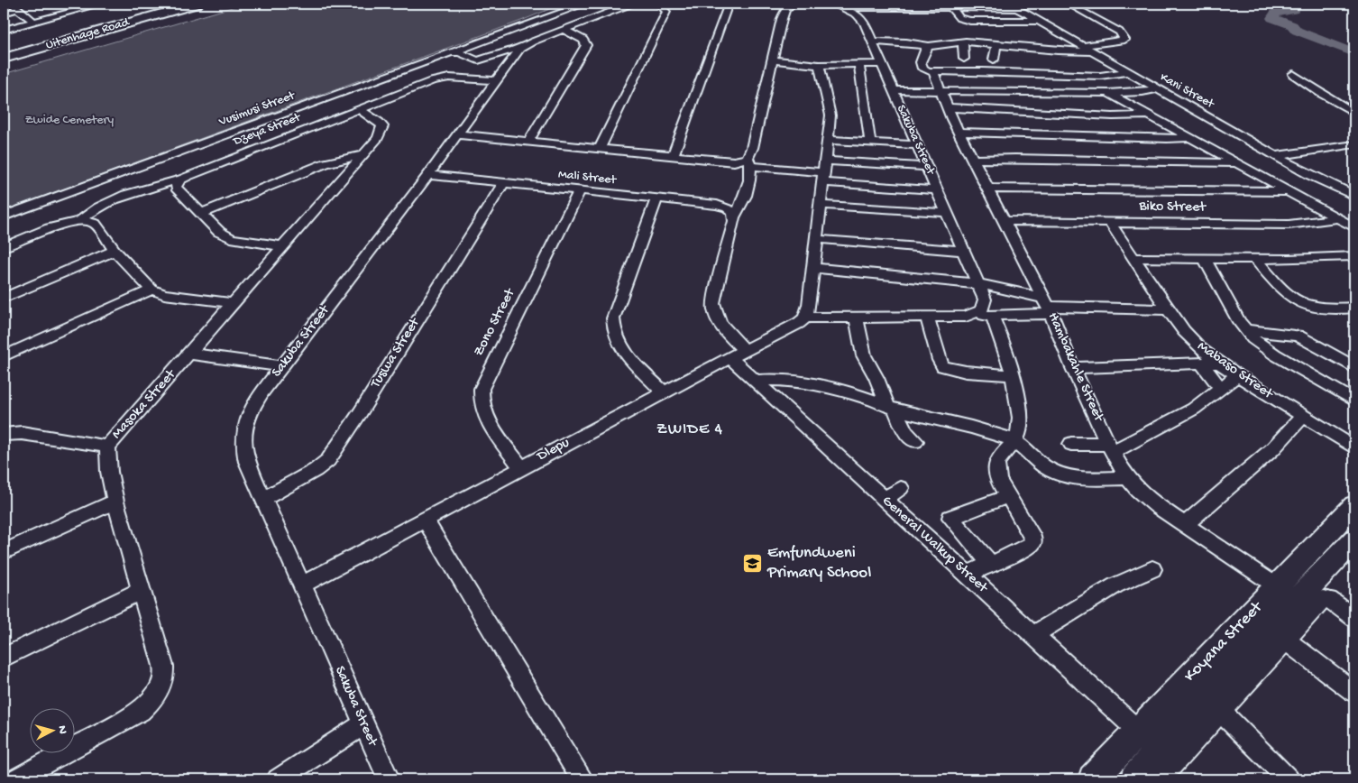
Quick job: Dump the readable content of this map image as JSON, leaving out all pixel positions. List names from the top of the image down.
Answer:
{
  "streets": {
    "main road": ["Uitenhage Road", "Koyana Street"],
    "street": [
      "Kani Street",
      "Vusimusi Street",
      "Dzeya Street",
      "Sakuba Street",
      "Mali Street",
      "Biko Street",
      "Zono Street",
      "Tuswa Street",
      "Hambakahle Street",
      "Mabaso Street",
      "Masoka Street",
      "Dlepu",
      "General Walkup Street"
    ]
  },
  "crossings": [
    ["Dzeya Street", "Sakuba Street"],
    ["Dzeya Street", "Masoka Street"],
    ["Sakuba Street", "Mali Street"],
    ["Sakuba Street", "Tuswa Street"],
    ["Sakuba Street", "Dlepu"],
    ["Mali Street", "Zono Street"],
    ["Mali Street", "Tuswa Street"],
    ["Mali Street", "General Walkup Street"],
    ["Biko Street", "Hambakahle Street"],
    ["Biko Street", "Mabaso Street"],
    ["Zono Street", "Dlepu"],
    ["Hambakahle Street", "Koyana Street"],
    ["Dlepu", "General Walkup Street"],
    ["General Walkup Street", "Koyana Street"]
  ],
  "districts": ["ZWIDE 4"],
  "parks": ["Zwide Cemetery"],
  "places": {
    "school or university": ["Emfundweni Primary School"]
  },
  "north": "right"
}
